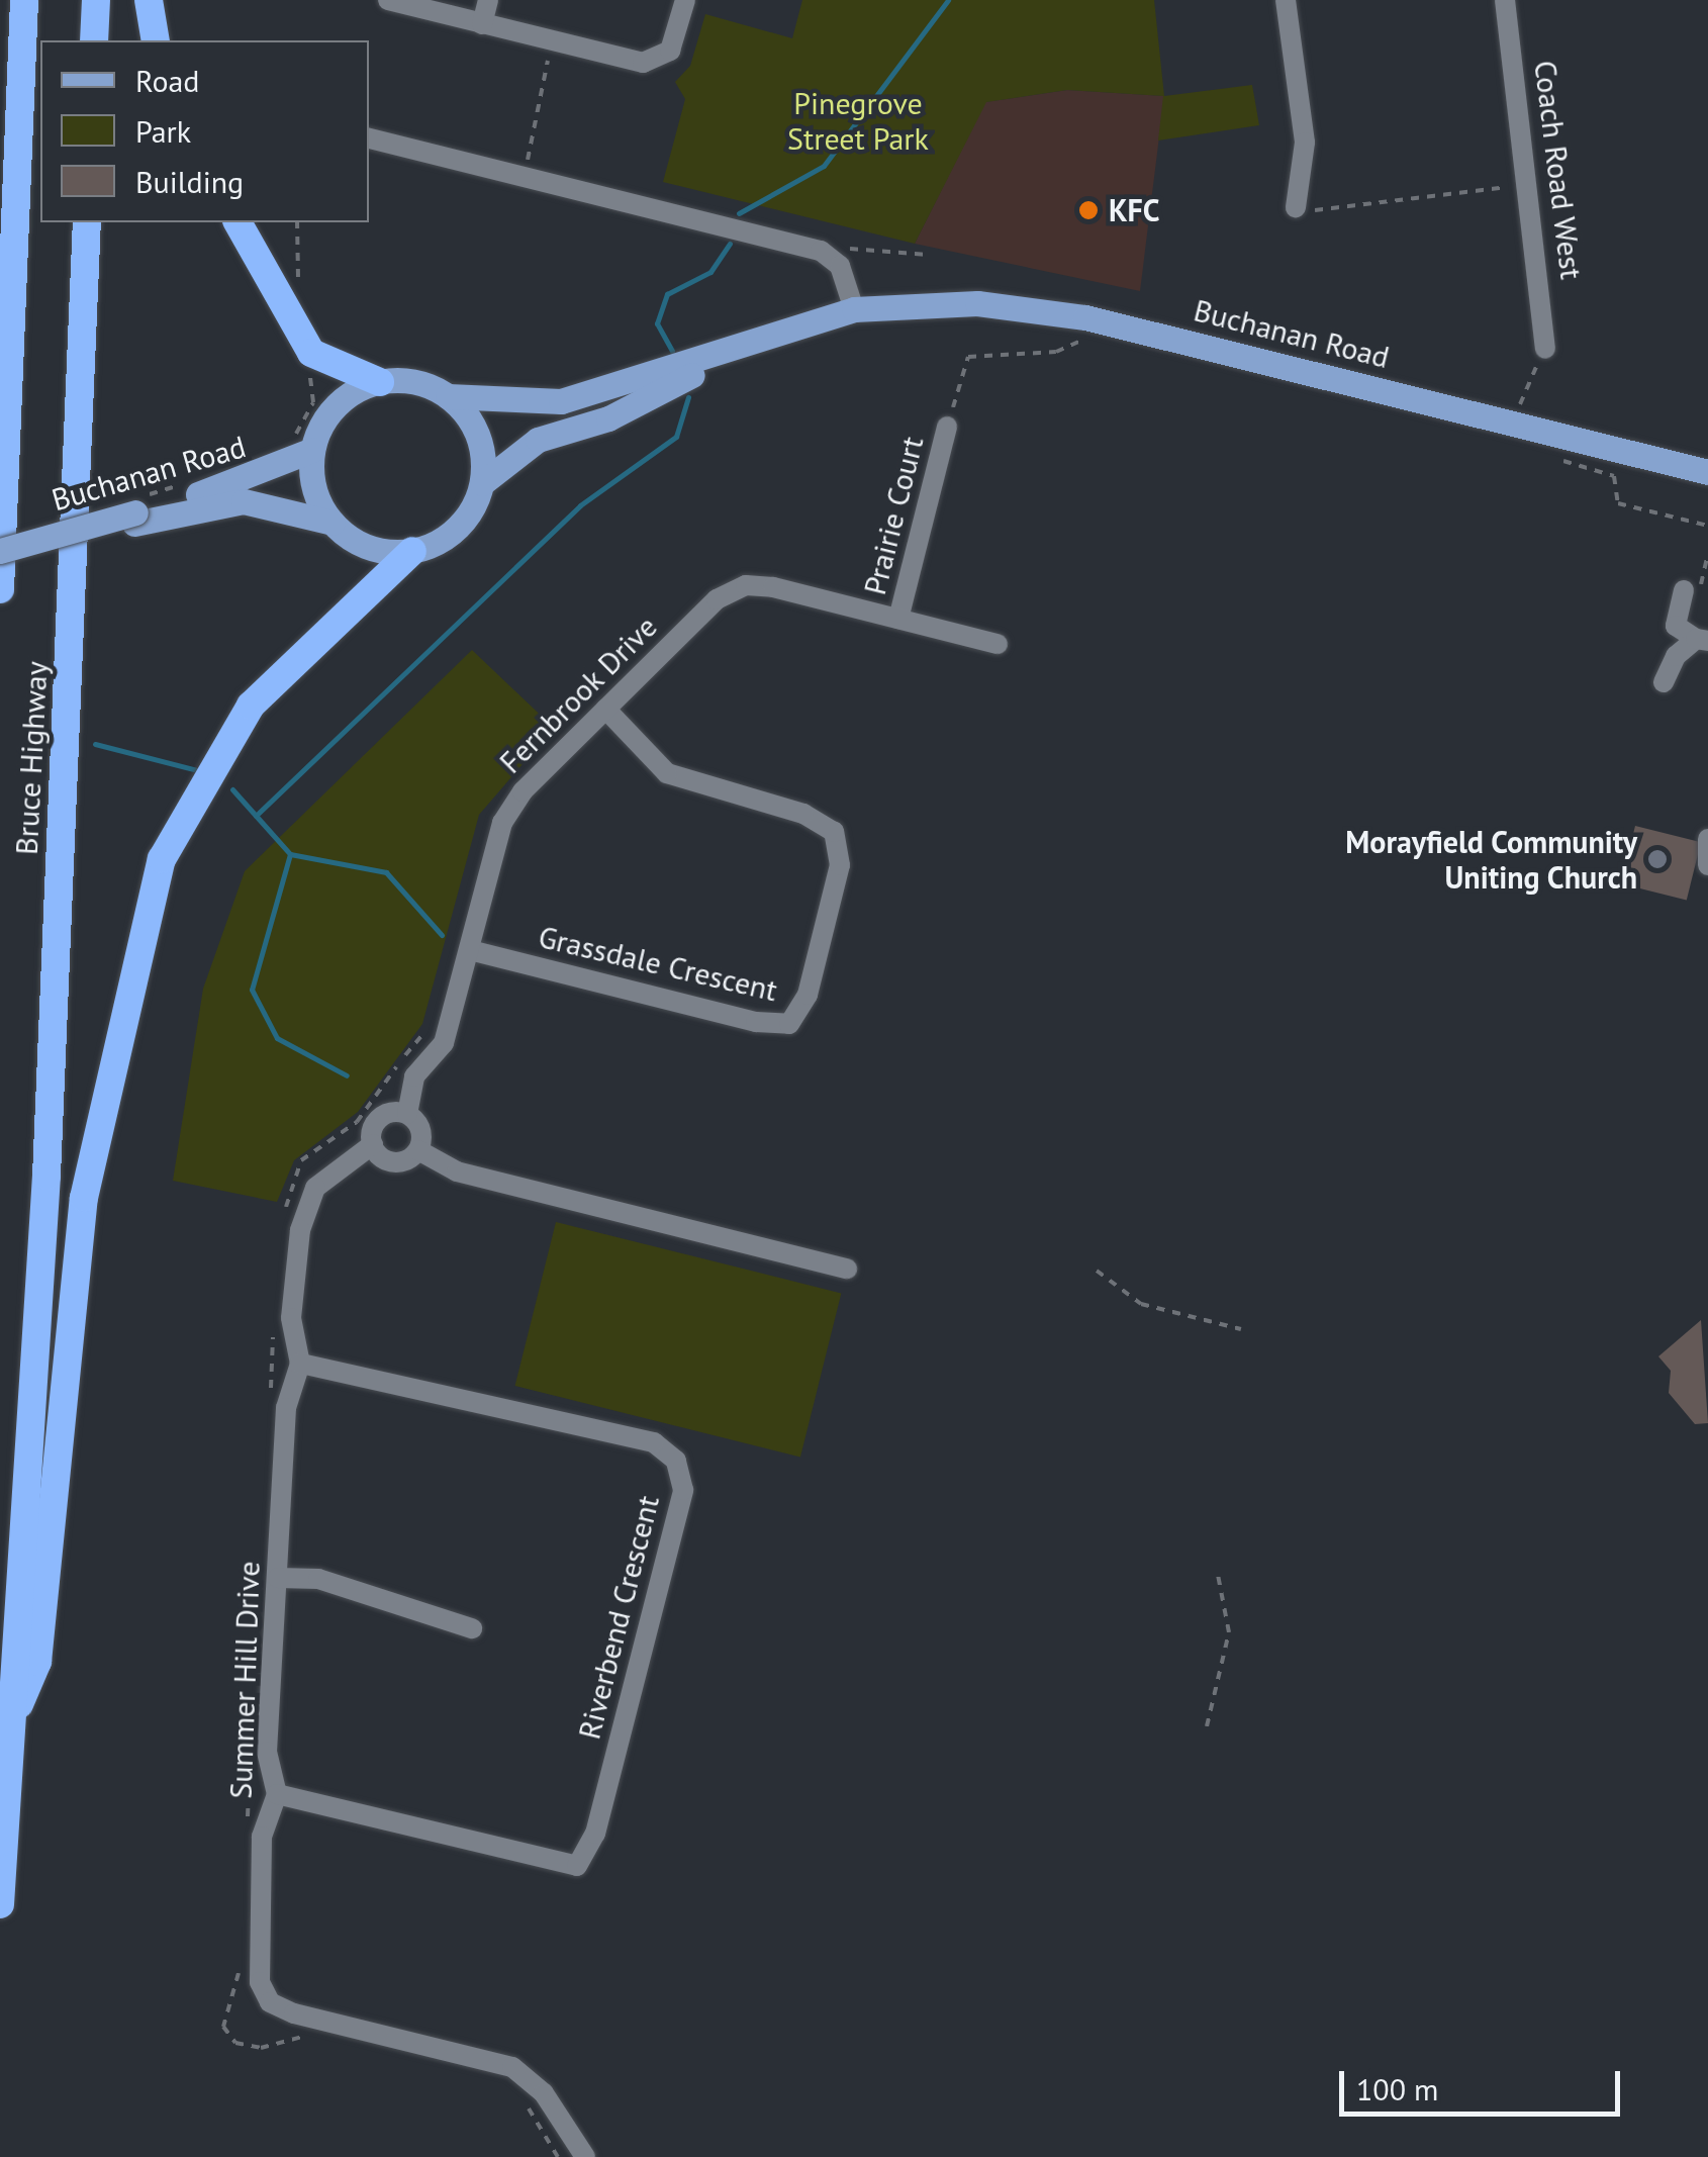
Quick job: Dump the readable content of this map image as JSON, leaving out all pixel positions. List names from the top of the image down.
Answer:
{
  "streets": {
    "highway": ["Bruce Highway"],
    "main road": ["Buchanan Road"],
    "street": [
      "Coach Road West",
      "Prairie Court",
      "Fernbrook Drive",
      "Grassdale Crescent",
      "Riverbend Crescent",
      "Summer Hill Drive"
    ]
  },
  "crossings": [
    ["Prairie Court", "Fernbrook Drive"],
    ["Fernbrook Drive", "Grassdale Crescent"],
    ["Fernbrook Drive", "Summer Hill Drive"],
    ["Riverbend Crescent", "Summer Hill Drive"]
  ],
  "parks": ["Pinegrove Street Park"],
  "places": ["KFC", "Morayfield Community Uniting Church"],
  "legend": ["Road", "Park", "Building"],
  "scale_bar": "100 m"
}
